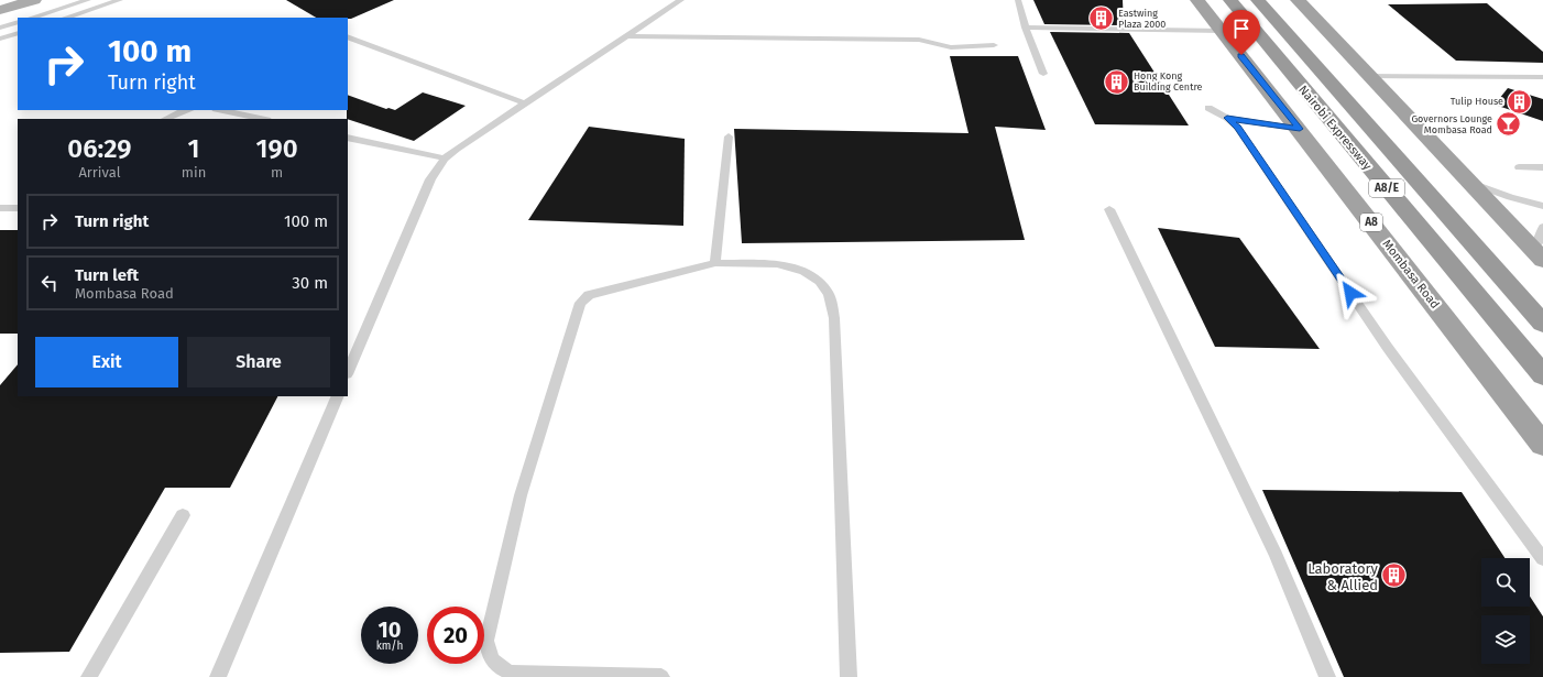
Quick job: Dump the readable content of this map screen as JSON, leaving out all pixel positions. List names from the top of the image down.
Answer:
{
  "streets": {
    "highway": [
      "Nairobi Expressway",
      "A8/E",
      "A8",
      "Mombasa Road"
    ]
  },
  "places": {
    "building": [
      "Eastwing Plaza 2000",
      "Hong Kong Building Centre",
      "Tulip House",
      "Laboratory & Allied"
    ],
    "bar": ["Governors Lounge Mombasa Road"]
  },
  "page": {
    "turn": ["100 m", "Turn right"],
    "eta": [
      "06:29",
      "Arrival",
      "1",
      "min",
      "190",
      "m"
    ],
    "list": [
      {
        "name": "Turn right",
        "value": "100 m"
      },
      {
        "name": "Turn left",
        "note": "Mombasa Road",
        "value": "30 m"
      }
    ],
    "buttons": ["Exit", "Share"],
    "speed": "10 km/h",
    "limit": "20"
  }
}
